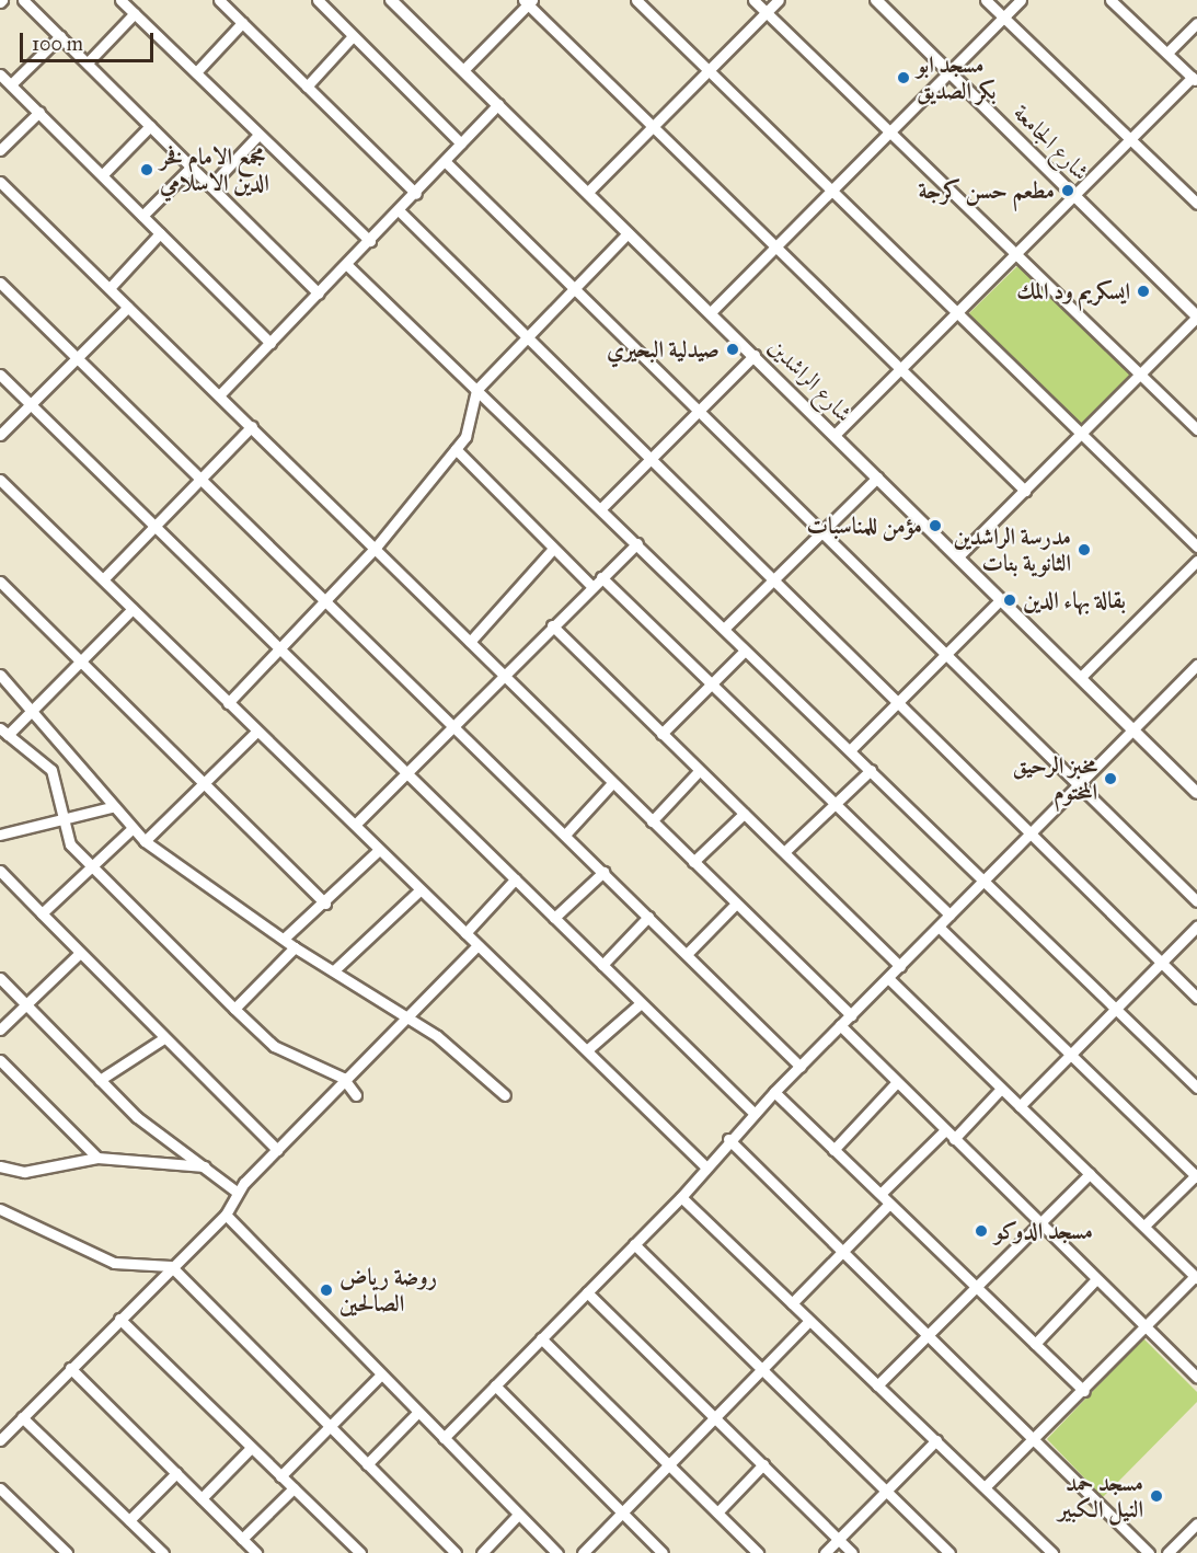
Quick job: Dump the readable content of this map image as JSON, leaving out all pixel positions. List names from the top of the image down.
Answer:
{
  "streets": {
    "street": ["شارع الجامعة", "شارع الراشدين"]
  },
  "places": [
    "مسجد ابو بكر الصديق",
    "مجمع الامام فخر الدين الاسلامي",
    "مطعم حسن كرجة",
    "ايسكريم ود المك",
    "صيدلية البحيري",
    "مؤمن للمناسبات",
    "مدرسة الراشدين الثانوية بنات",
    "بقالة بهاء الدين",
    "مخبز الرحيق المختوم",
    "مسجد الدوكو",
    "روضة رياض الصالحين",
    "مسجد حمد النيل الكبير"
  ],
  "scale_bar": "100 m"
}
